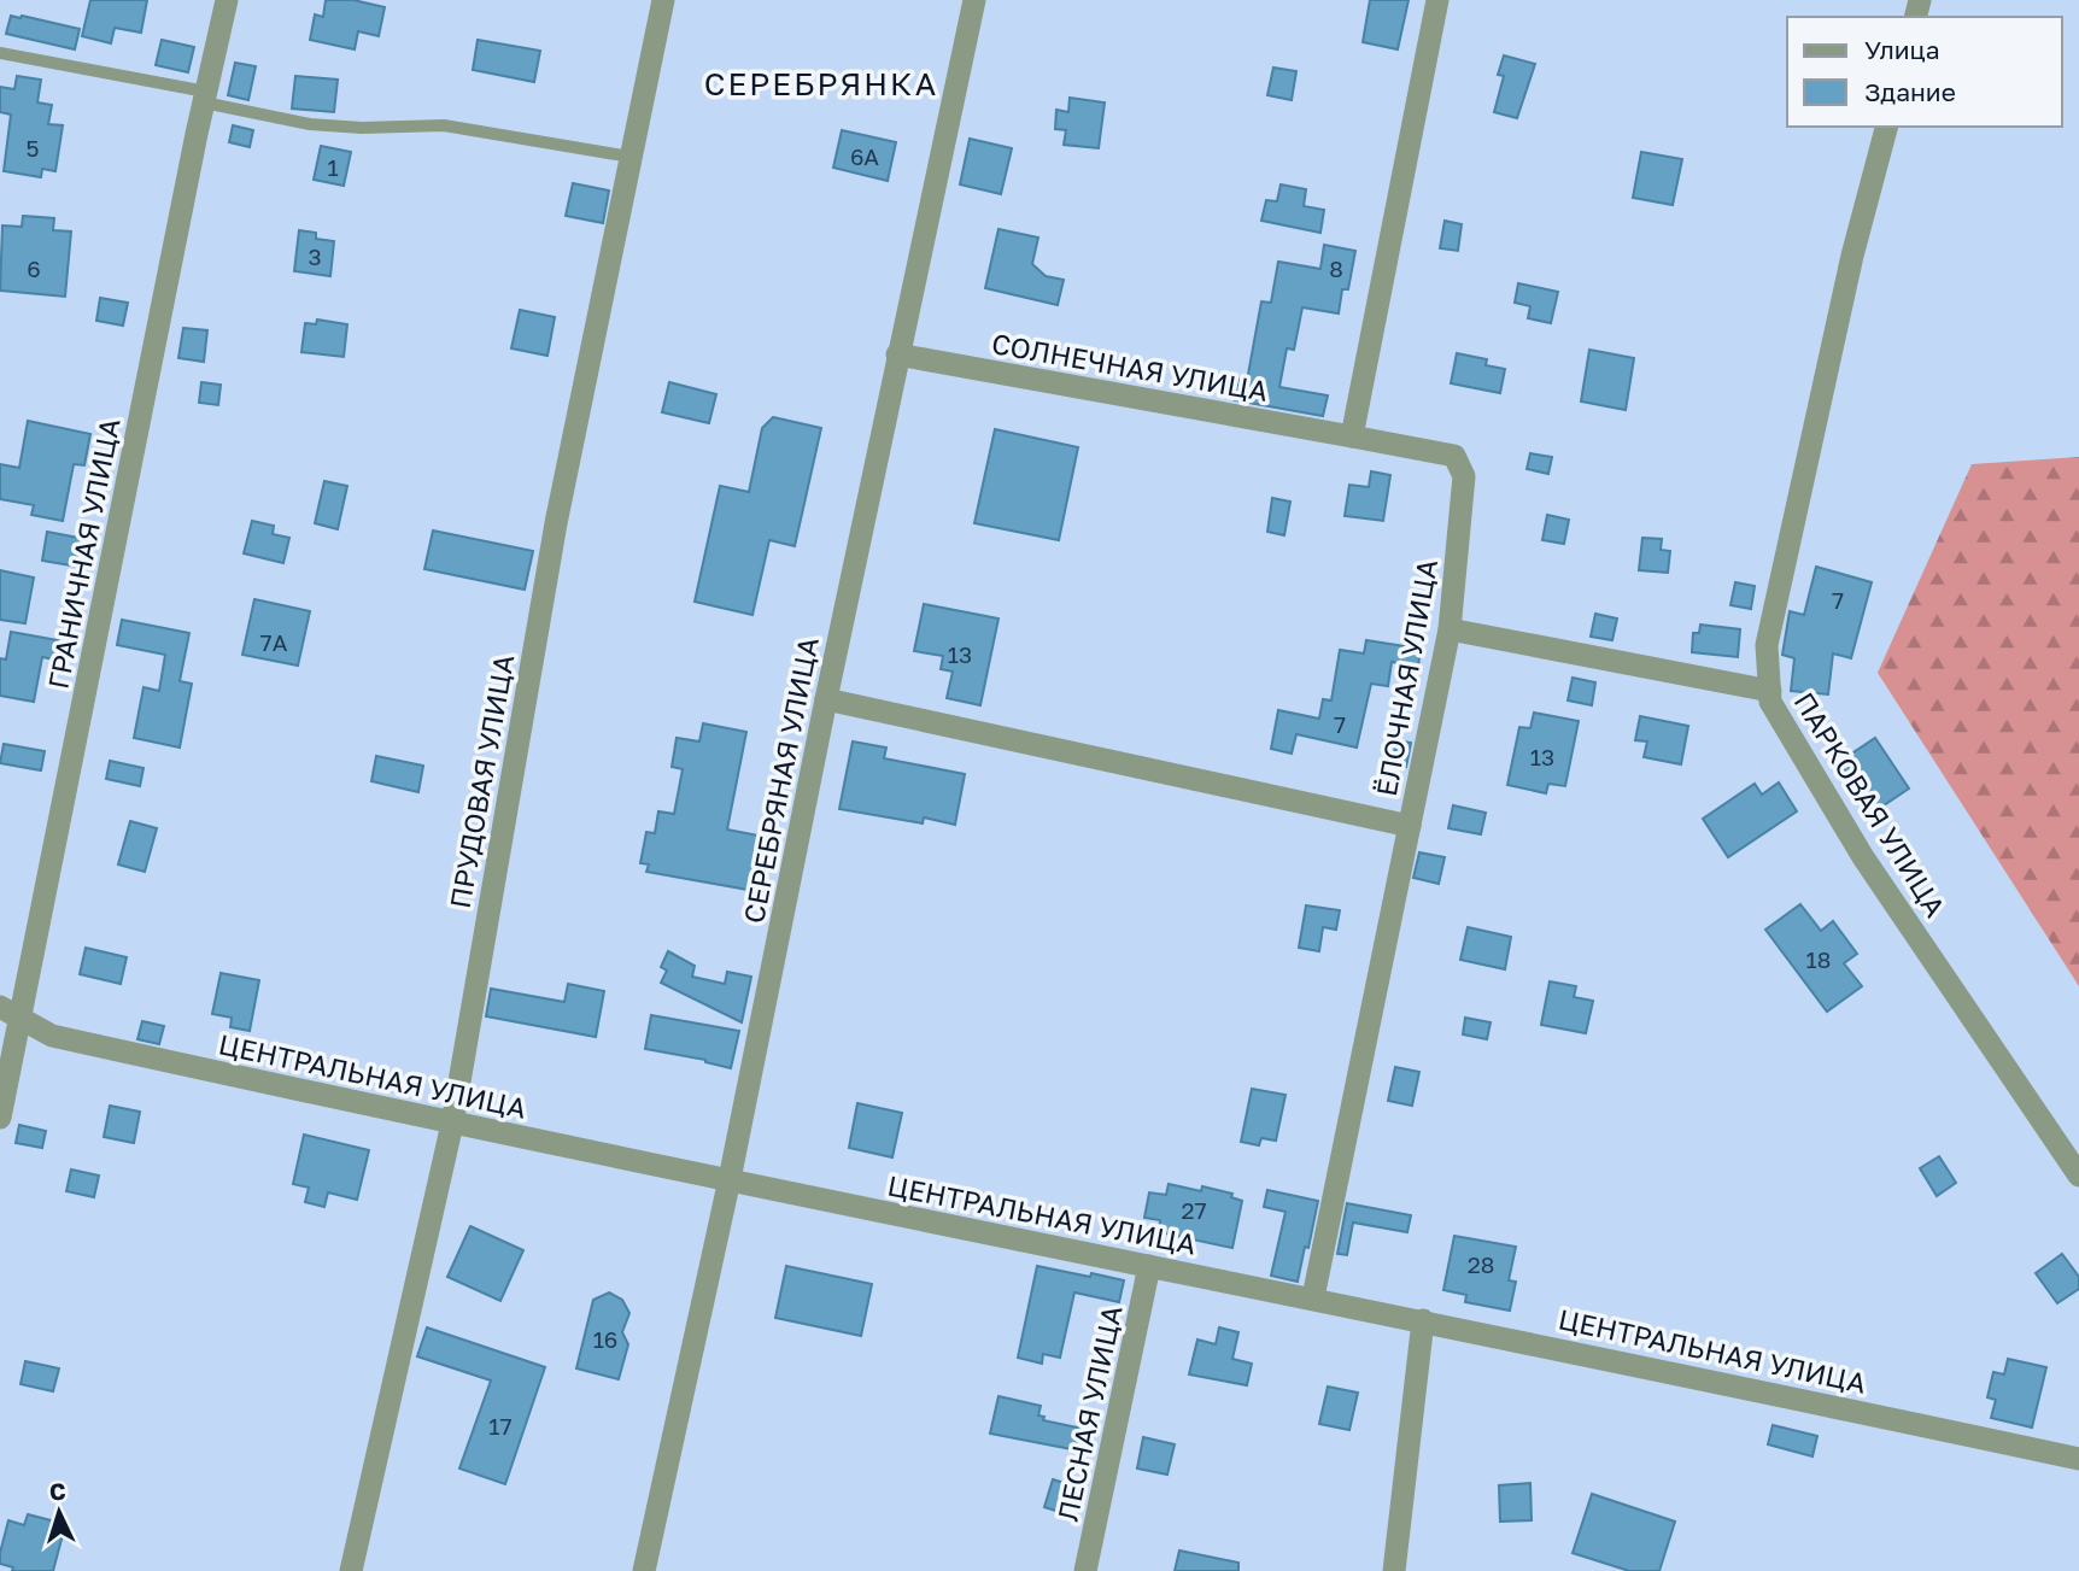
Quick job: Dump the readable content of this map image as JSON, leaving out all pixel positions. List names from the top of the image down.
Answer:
{
  "streets": {
    "street": [
      "СОЛНЕЧНАЯ УЛИЦА",
      "ГРАНИЧНАЯ УЛИЦА",
      "ЁЛОЧНАЯ УЛИЦА",
      "СЕРЕБРЯНАЯ УЛИЦА",
      "ПРУДОВАЯ УЛИЦА",
      "ПАРКОВАЯ УЛИЦА",
      "ЦЕНТРАЛЬНАЯ УЛИЦА",
      "ЛЕСНАЯ УЛИЦА"
    ]
  },
  "crossings": [
    ["СОЛНЕЧНАЯ УЛИЦА", "ЁЛОЧНАЯ УЛИЦА"],
    ["СОЛНЕЧНАЯ УЛИЦА", "СЕРЕБРЯНАЯ УЛИЦА"],
    ["ГРАНИЧНАЯ УЛИЦА", "ЦЕНТРАЛЬНАЯ УЛИЦА"],
    ["ЁЛОЧНАЯ УЛИЦА", "ЦЕНТРАЛЬНАЯ УЛИЦА"],
    ["СЕРЕБРЯНАЯ УЛИЦА", "ЦЕНТРАЛЬНАЯ УЛИЦА"],
    ["ПРУДОВАЯ УЛИЦА", "ЦЕНТРАЛЬНАЯ УЛИЦА"],
    ["ЦЕНТРАЛЬНАЯ УЛИЦА", "ЛЕСНАЯ УЛИЦА"]
  ],
  "districts": ["СЕРЕБРЯНКА"],
  "house_numbers": [
    "5",
    "6А",
    "1",
    "3",
    "6",
    "8",
    "7",
    "7А",
    "13",
    "7",
    "13",
    "18",
    "27",
    "28",
    "16",
    "17"
  ],
  "legend": ["Улица", "Здание"],
  "north": "top"
}
